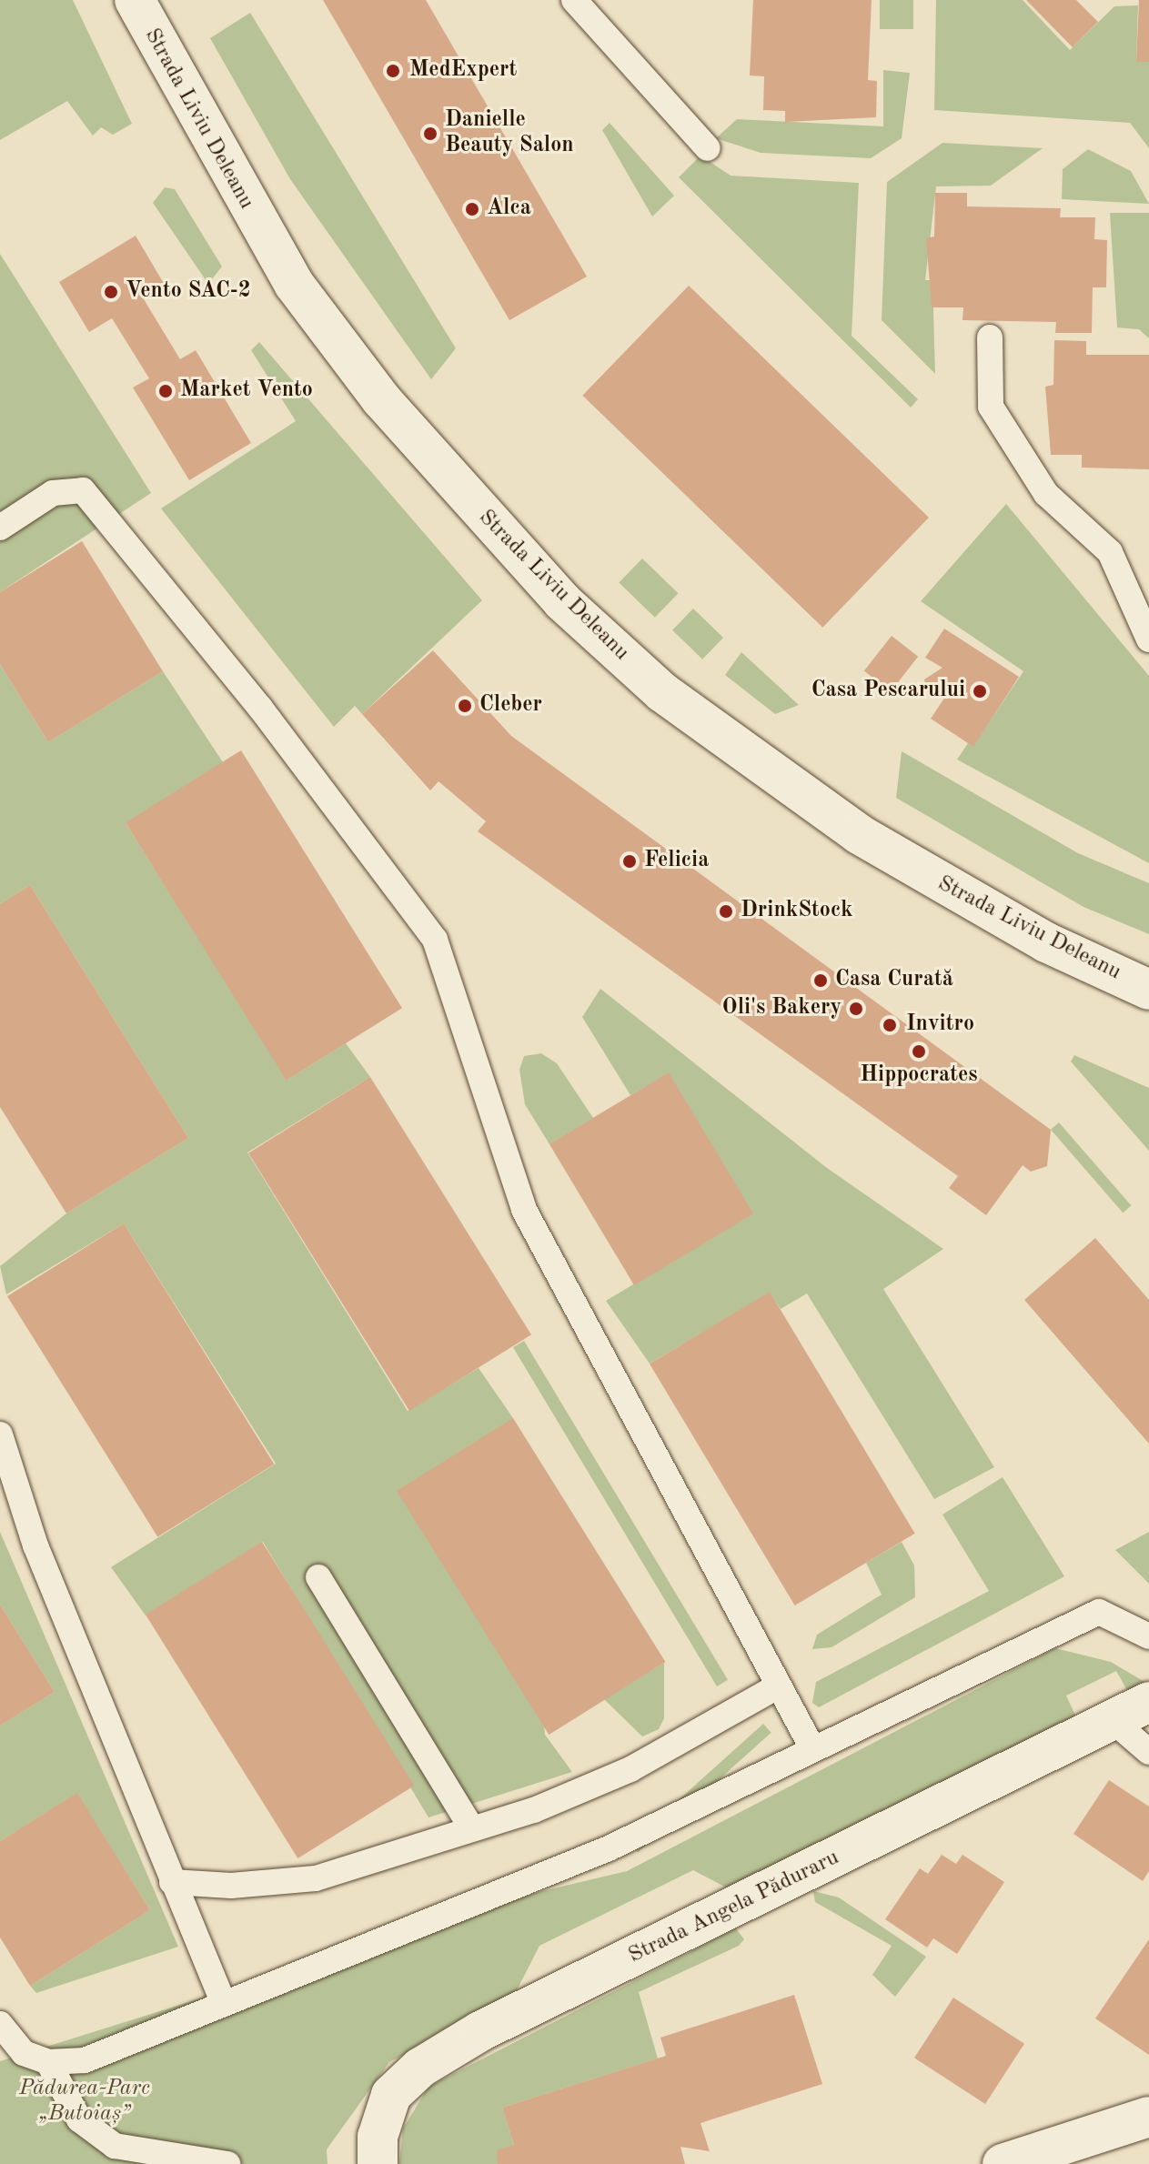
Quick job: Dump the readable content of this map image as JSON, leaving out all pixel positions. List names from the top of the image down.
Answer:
{
  "streets": {
    "main road": ["Strada Liviu Deleanu", "Strada Angela Păduraru"]
  },
  "parks": ["Pădurea-Parc „Butoiaș”"],
  "places": [
    "MedExpert",
    "Danielle Beauty Salon",
    "Alca",
    "Vento SAC-2",
    "Market Vento",
    "Casa Pescarului",
    "Cleber",
    "Felicia",
    "DrinkStock",
    "Casa Curată",
    "Oli's Bakery",
    "Invitro",
    "Hippocrates"
  ]
}
